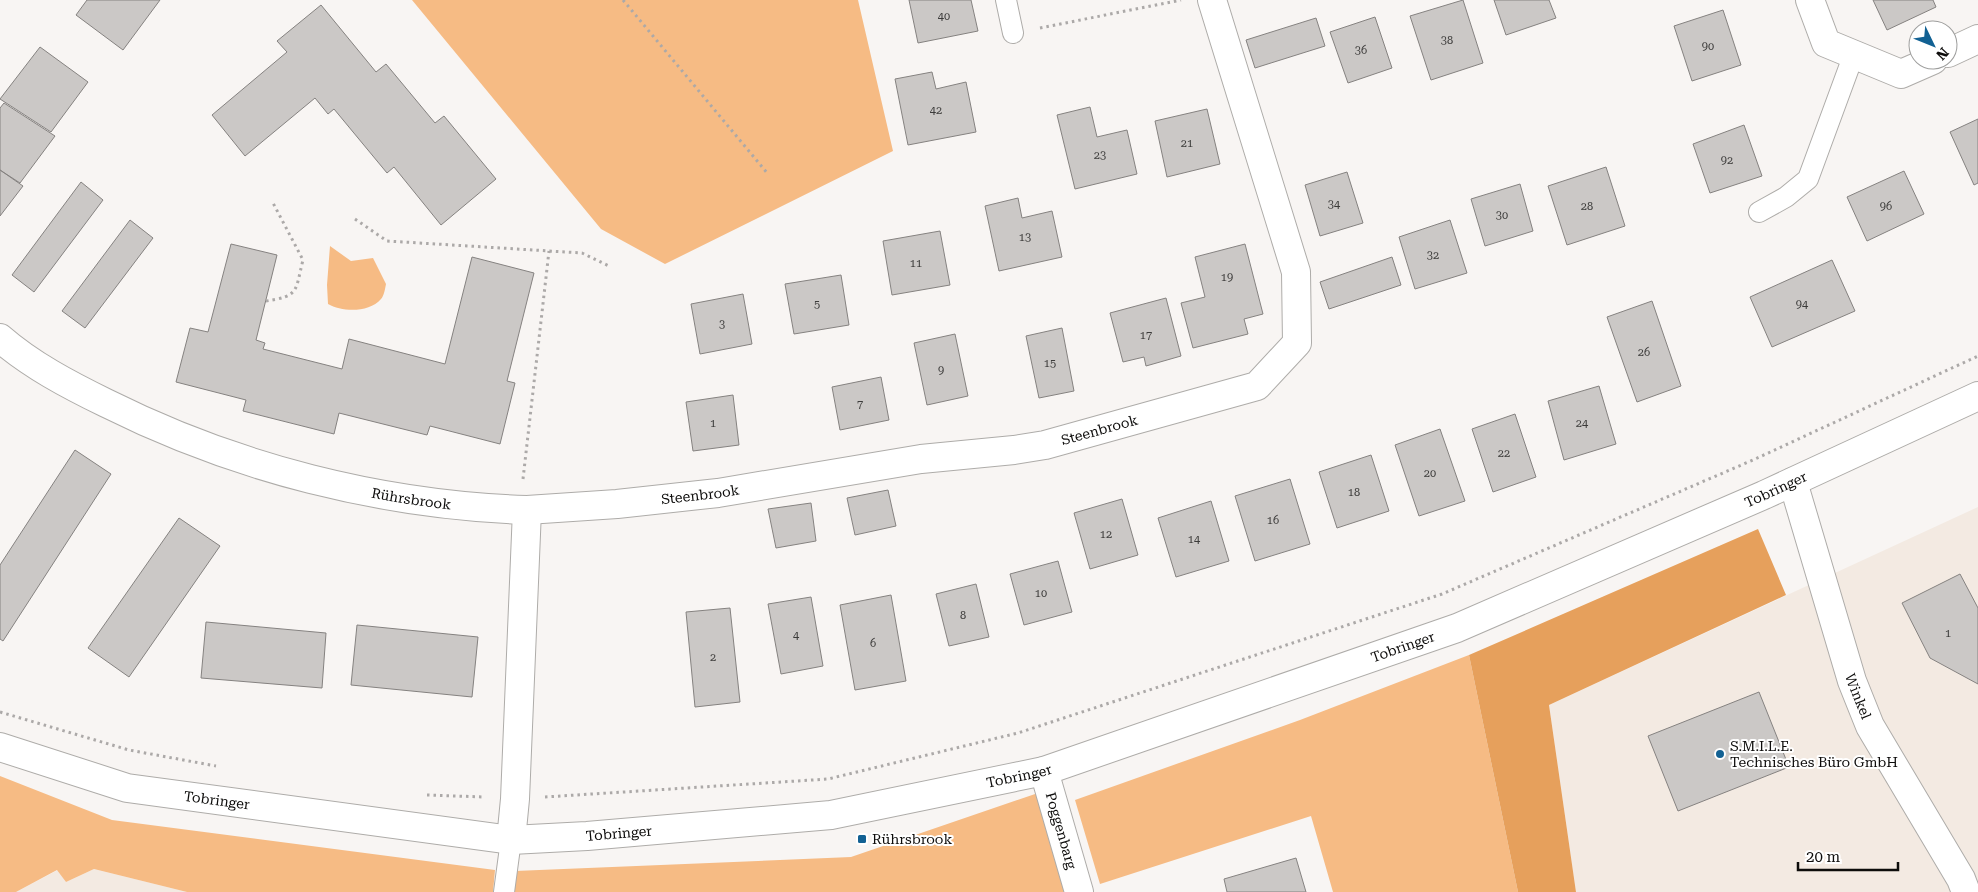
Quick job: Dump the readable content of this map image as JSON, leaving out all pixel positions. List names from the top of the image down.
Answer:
{
  "streets": {
    "street": [
      "Steenbrook",
      "Tobringer",
      "Rührsbrook",
      "Winkel",
      "Poggenbarg"
    ]
  },
  "crossings": [
    ["Steenbrook", "Rührsbrook"],
    ["Tobringer", "Winkel"],
    ["Tobringer", "Poggenbarg"]
  ],
  "places": {
    "other": ["S.M.I.L.E. Technisches Büro GmbH"],
    "transit": ["Rührsbrook"]
  },
  "house_numbers": [
    "40",
    "38",
    "90",
    "36",
    "42",
    "21",
    "23",
    "92",
    "34",
    "28",
    "96",
    "30",
    "13",
    "32",
    "11",
    "19",
    "5",
    "94",
    "3",
    "17",
    "26",
    "15",
    "9",
    "7",
    "1",
    "24",
    "22",
    "20",
    "18",
    "16",
    "12",
    "14",
    "10",
    "8",
    "1",
    "4",
    "6",
    "2"
  ],
  "scale_bar": "20 m",
  "north": "bottom right"
}
